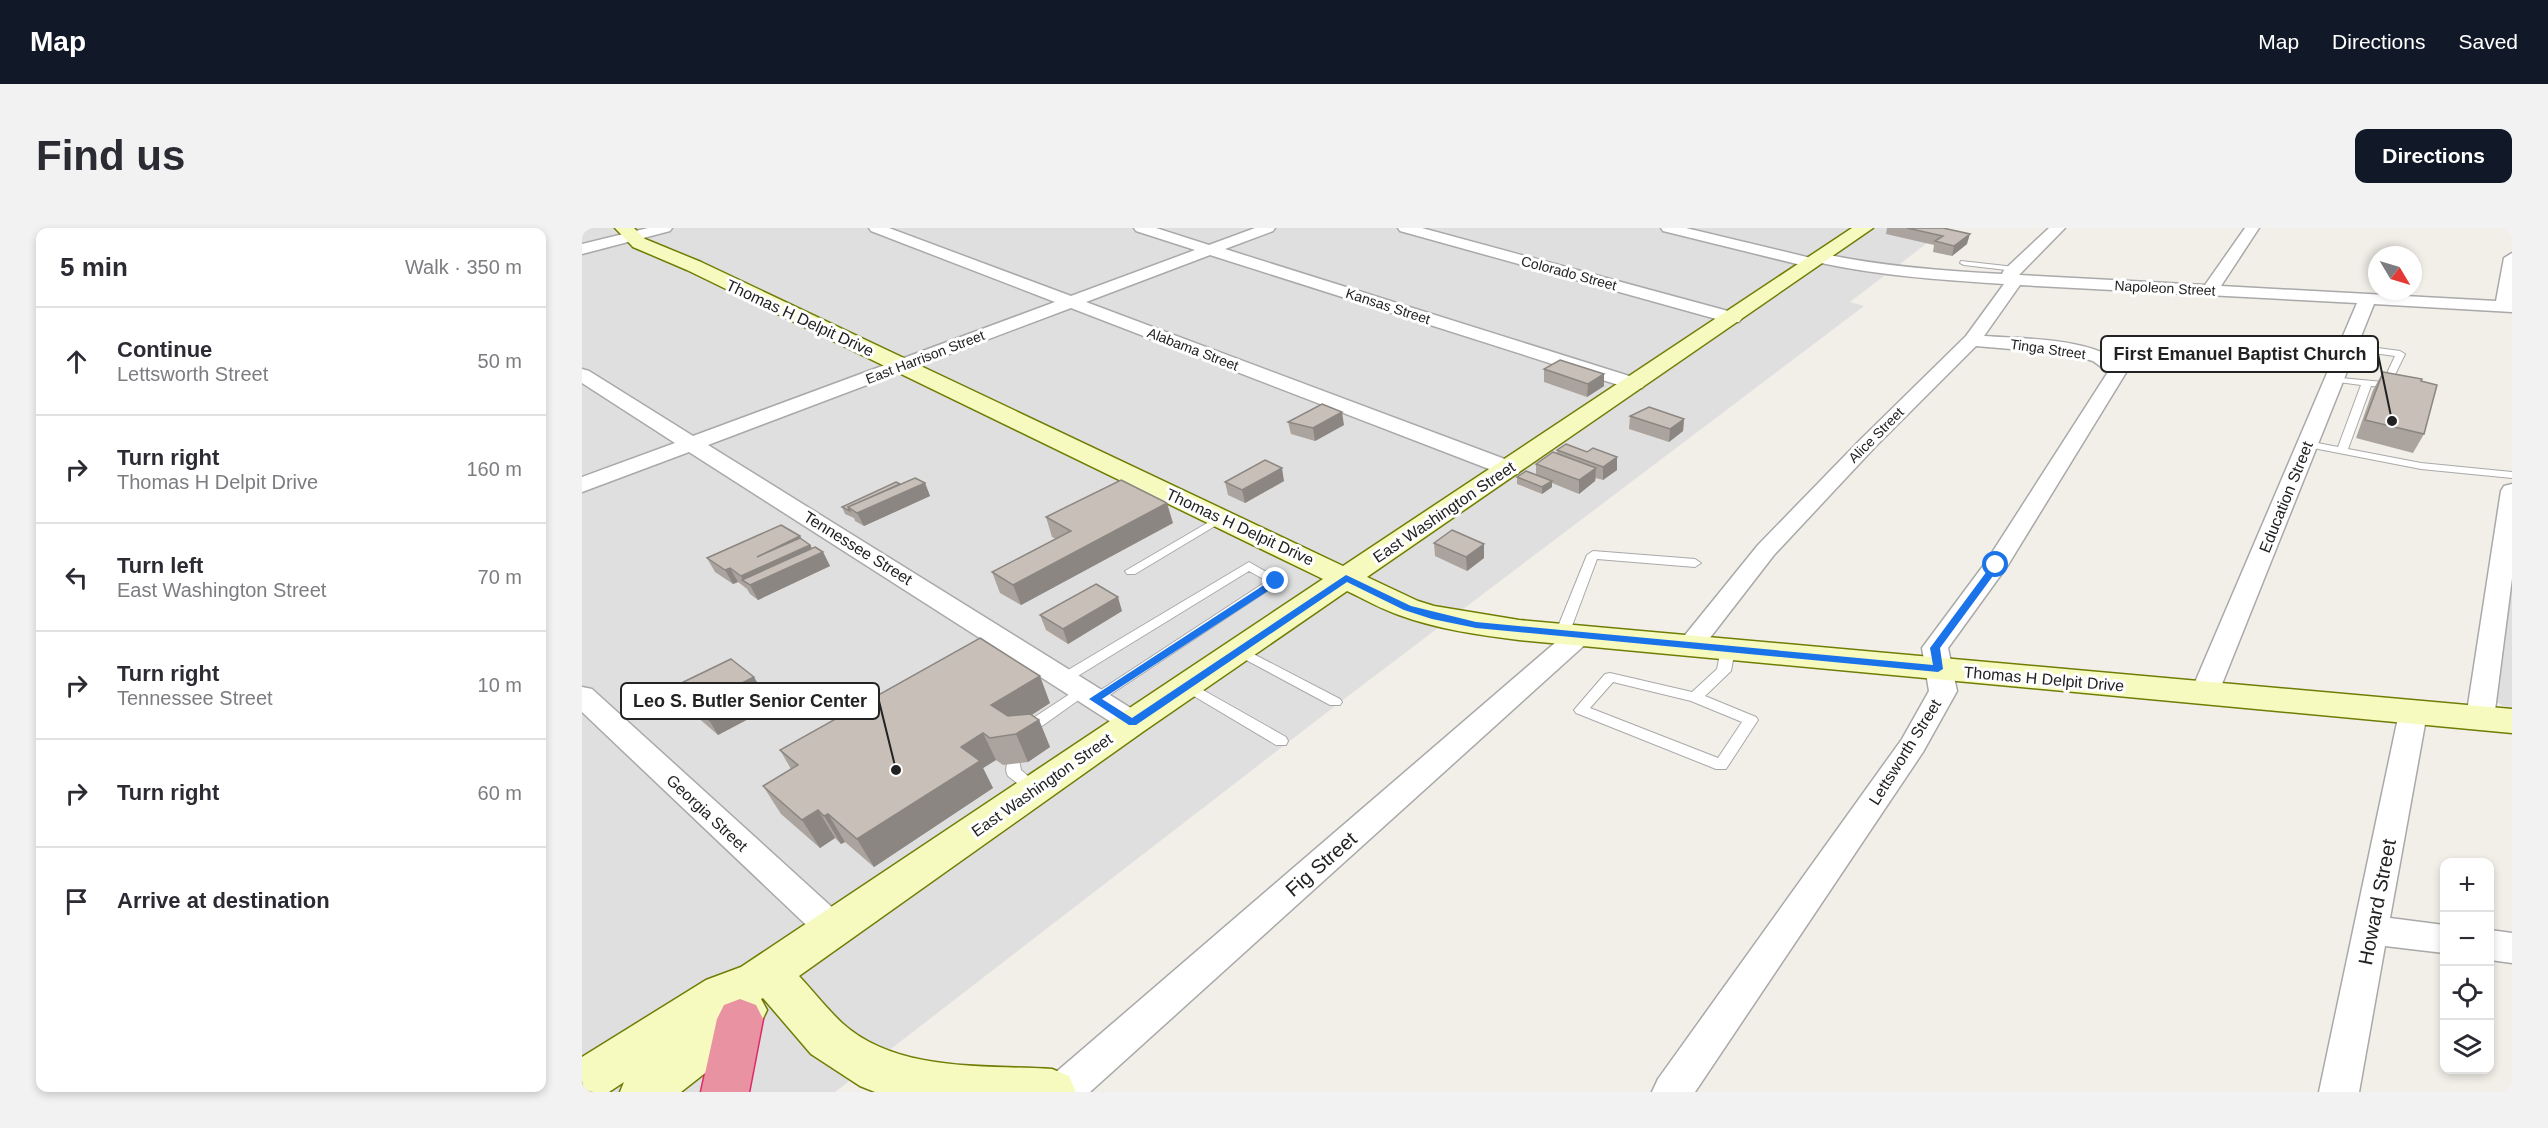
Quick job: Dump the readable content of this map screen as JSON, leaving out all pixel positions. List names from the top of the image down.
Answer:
{
  "streets": {
    "main road": ["Thomas H Delpit Drive", "East Washington Street"],
    "street": [
      "Colorado Street",
      "Napoleon Street",
      "Kansas Street",
      "Alabama Street",
      "Tinga Street",
      "East Harrison Street",
      "Alice Street",
      "Education Street",
      "Tennessee Street",
      "Lettsworth Street",
      "Georgia Street",
      "Fig Street",
      "Howard Street"
    ]
  },
  "crossings": [
    ["Colorado Street", "East Washington Street"],
    ["Napoleon Street", "Alice Street"],
    ["Napoleon Street", "Education Street"],
    ["Napoleon Street", "East Washington Street"],
    ["Kansas Street", "East Harrison Street"],
    ["Kansas Street", "East Washington Street"],
    ["Thomas H Delpit Drive", "East Harrison Street"],
    ["Thomas H Delpit Drive", "Alice Street"],
    ["Thomas H Delpit Drive", "Education Street"],
    ["Thomas H Delpit Drive", "East Washington Street"],
    ["Thomas H Delpit Drive", "Lettsworth Street"],
    ["Thomas H Delpit Drive", "Fig Street"],
    ["Thomas H Delpit Drive", "Howard Street"],
    ["Alabama Street", "East Harrison Street"],
    ["Alabama Street", "East Washington Street"],
    ["Tinga Street", "Alice Street"],
    ["Tinga Street", "Lettsworth Street"],
    ["East Harrison Street", "Tennessee Street"],
    ["East Washington Street", "Tennessee Street"],
    ["East Washington Street", "Georgia Street"]
  ],
  "places": ["First Emanuel Baptist Church", "Leo S. Butler Senior Center"],
  "north": "bottom right",
  "page": {
    "header": "Map",
    "nav": ["Map", "Directions", "Saved"],
    "buttons": "Directions",
    "title": "Find us",
    "heading": ["5 min", "Walk · 350 m"],
    "list": [
      ["Continue", "Lettsworth Street", "50 m"],
      ["Turn right", "Thomas H Delpit Drive", "160 m"],
      ["Turn left", "East Washington Street", "70 m"],
      ["Turn right", "Tennessee Street", "10 m"],
      ["Turn right", "60 m"],
      "Arrive at destination"
    ],
    "map_buttons": ["+", "−"]
  }
}
